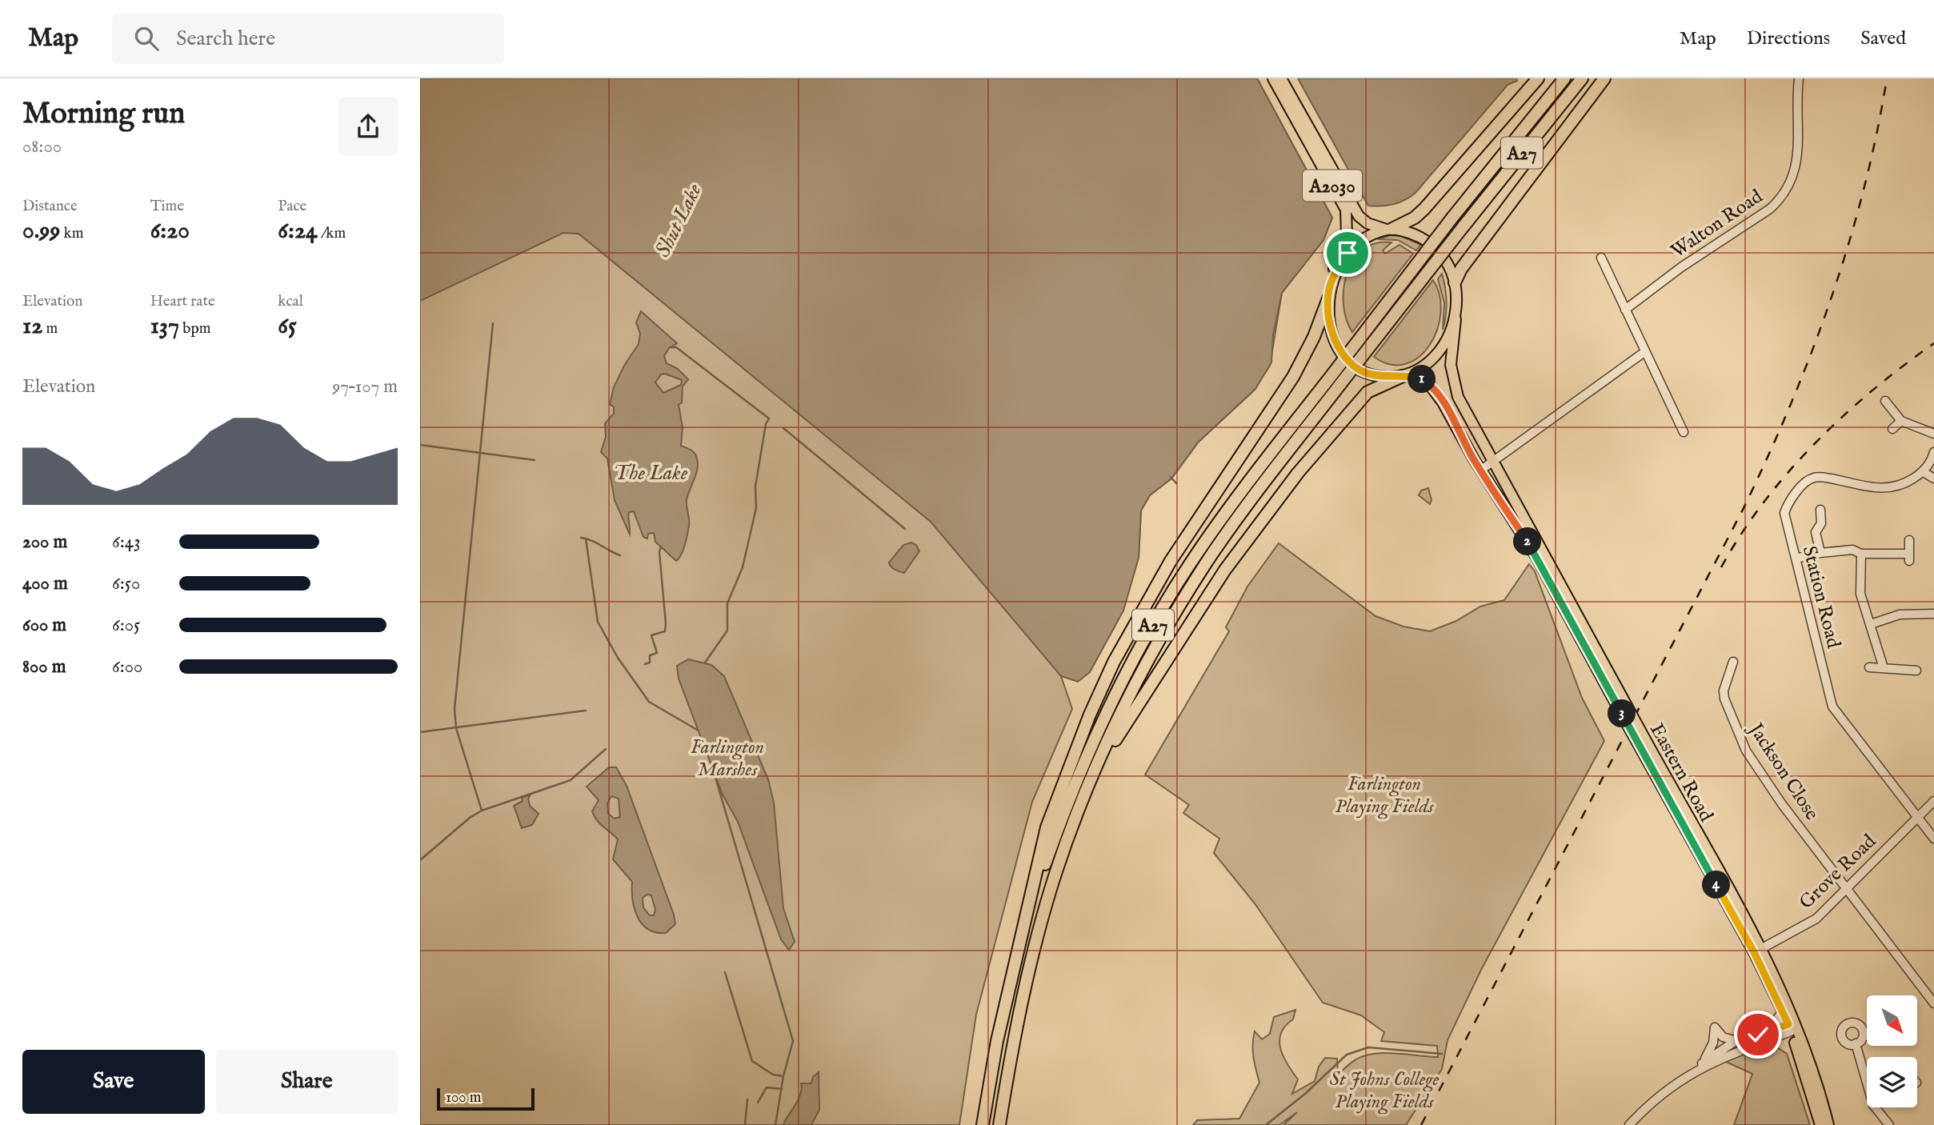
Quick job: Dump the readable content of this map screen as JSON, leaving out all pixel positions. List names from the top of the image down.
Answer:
{
  "streets": {
    "highway": ["A27"],
    "main road": ["A2030", "Eastern Road"],
    "street": [
      "Walton Road",
      "Station Road",
      "Jackson Close",
      "Grove Road"
    ]
  },
  "crossings": [
    ["A2030", "Eastern Road"],
    ["Station Road", "Grove Road"],
    ["Jackson Close", "Grove Road"],
    ["Eastern Road", "Grove Road"]
  ],
  "water": ["Shut Lake", "The Lake"],
  "parks": ["Farlington Marshes", "Farlington Playing Fields", "St Johns College Playing Fields"],
  "scale_bar": "100 m",
  "north": "bottom right",
  "page": {
    "header": "Map",
    "search": "Search here",
    "nav": ["Map", "Directions", "Saved"],
    "heading": ["Morning run", "08:00"],
    "stats": [
      ["Distance", "0.99 km"],
      ["Time", "6:20"],
      ["Pace", "6:24 /km"],
      ["Elevation", "12 m"],
      ["Heart rate", "137 bpm"],
      ["kcal", "65"]
    ],
    "chart": ["Elevation", "97–107 m"],
    "pins": [
      "1",
      "2",
      "3",
      "4"
    ],
    "list": [
      {
        "name": "200 m",
        "note": "6:43"
      },
      {
        "name": "400 m",
        "note": "6:50"
      },
      {
        "name": "600 m",
        "note": "6:05"
      },
      {
        "name": "800 m",
        "note": "6:00"
      }
    ],
    "buttons": ["Save", "Share"],
    "scale": "100 m"
  }
}
